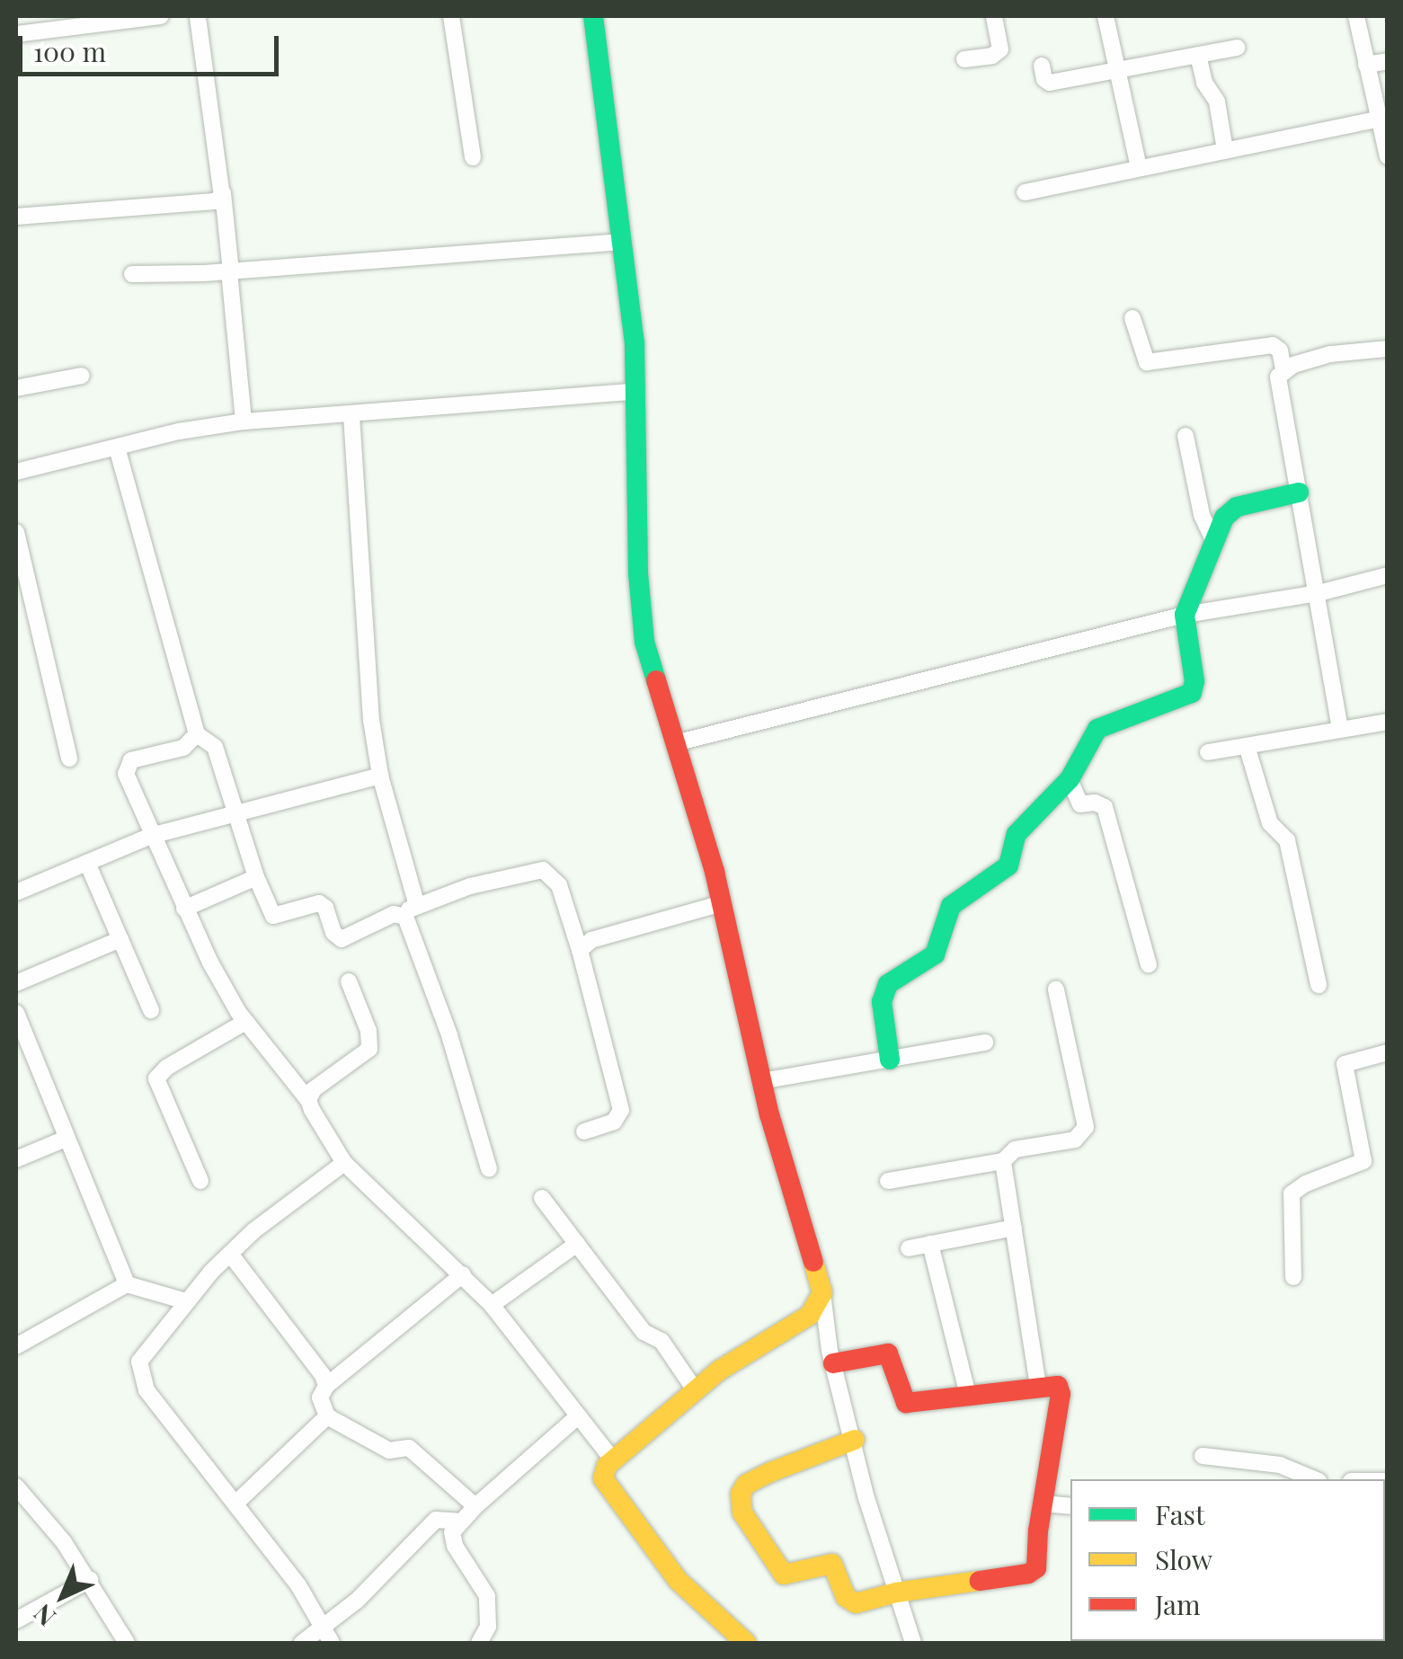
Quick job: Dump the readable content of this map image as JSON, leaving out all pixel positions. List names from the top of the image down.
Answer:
{
  "legend": ["Fast", "Slow", "Jam"],
  "scale_bar": "100 m",
  "north": "bottom left"
}
